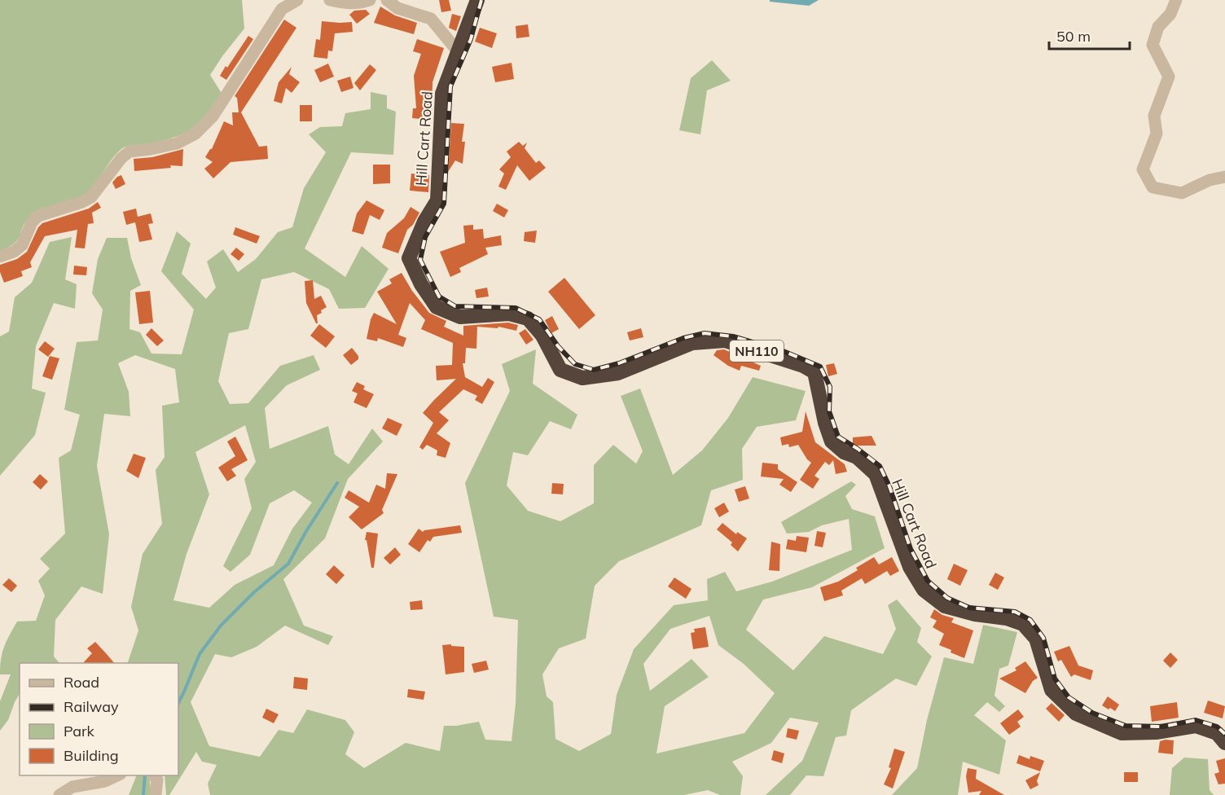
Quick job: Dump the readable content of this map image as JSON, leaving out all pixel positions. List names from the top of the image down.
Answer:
{
  "streets": {
    "highway": ["Hill Cart Road", "NH110"]
  },
  "legend": [
    "Road",
    "Railway",
    "Park",
    "Building"
  ],
  "scale_bar": "50 m"
}
